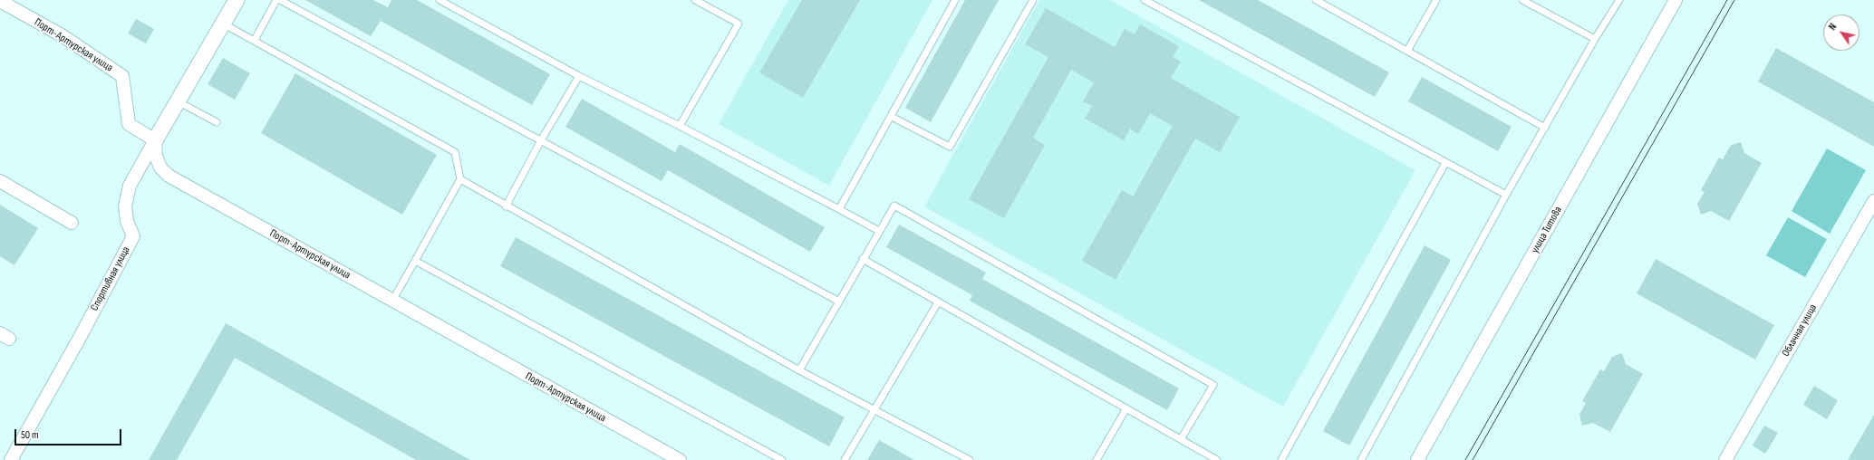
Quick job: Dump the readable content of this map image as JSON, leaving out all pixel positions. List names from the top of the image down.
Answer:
{
  "streets": {
    "street": [
      "Порт-Артурская улица",
      "улица Титова",
      "Спортивная улица",
      "Облачная улица"
    ]
  },
  "crossings": [
    ["Порт-Артурская улица", "Спортивная улица"]
  ],
  "scale_bar": "50 m",
  "north": "top left"
}
